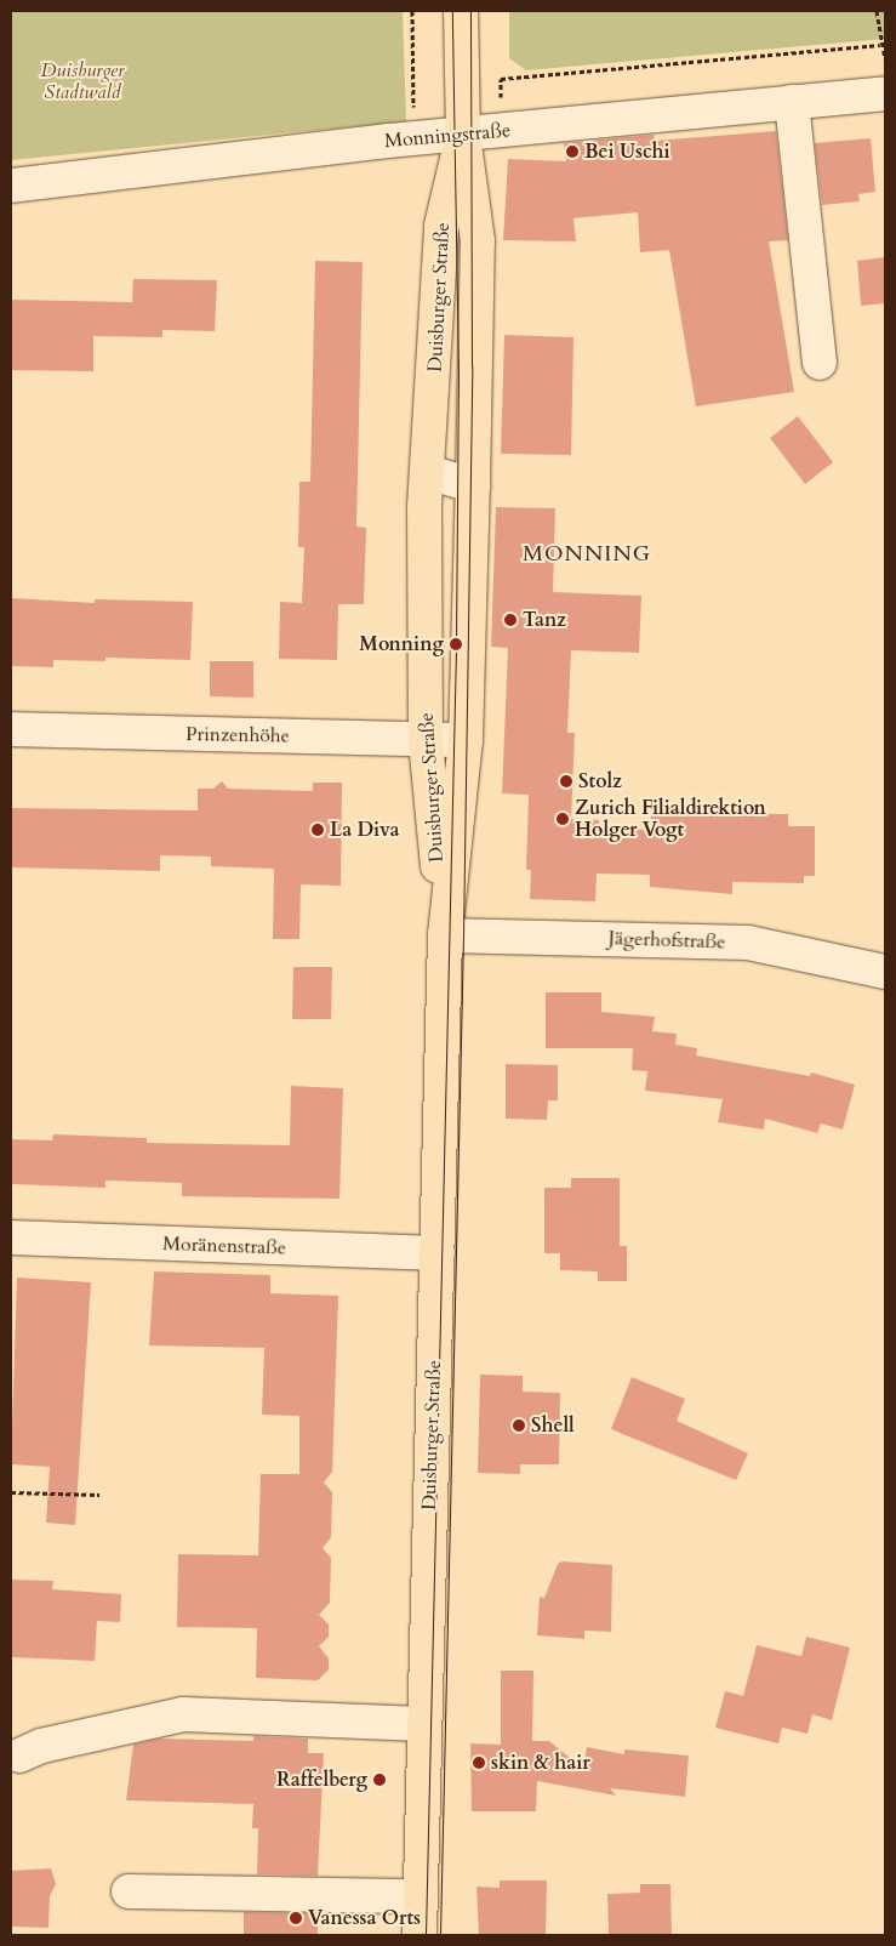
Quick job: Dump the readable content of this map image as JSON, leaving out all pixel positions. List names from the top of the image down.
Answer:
{
  "streets": {
    "main road": ["Duisburger Straße"],
    "street": [
      "Monningstraße",
      "Prinzenhöhe",
      "Jägerhofstraße",
      "Moränenstraße"
    ]
  },
  "crossings": [
    ["Monningstraße", "Duisburger Straße"],
    ["Duisburger Straße", "Prinzenhöhe"],
    ["Duisburger Straße", "Jägerhofstraße"],
    ["Duisburger Straße", "Moränenstraße"]
  ],
  "districts": ["MONNING"],
  "parks": ["Duisburger Stadtwald"],
  "places": [
    "Bei Uschi",
    "Tanz",
    "Monning",
    "Stolz",
    "Zurich Filialdirektion Holger Vogt",
    "La Diva",
    "Shell",
    "skin & hair",
    "Raffelberg",
    "Vanessa Orts"
  ]
}
